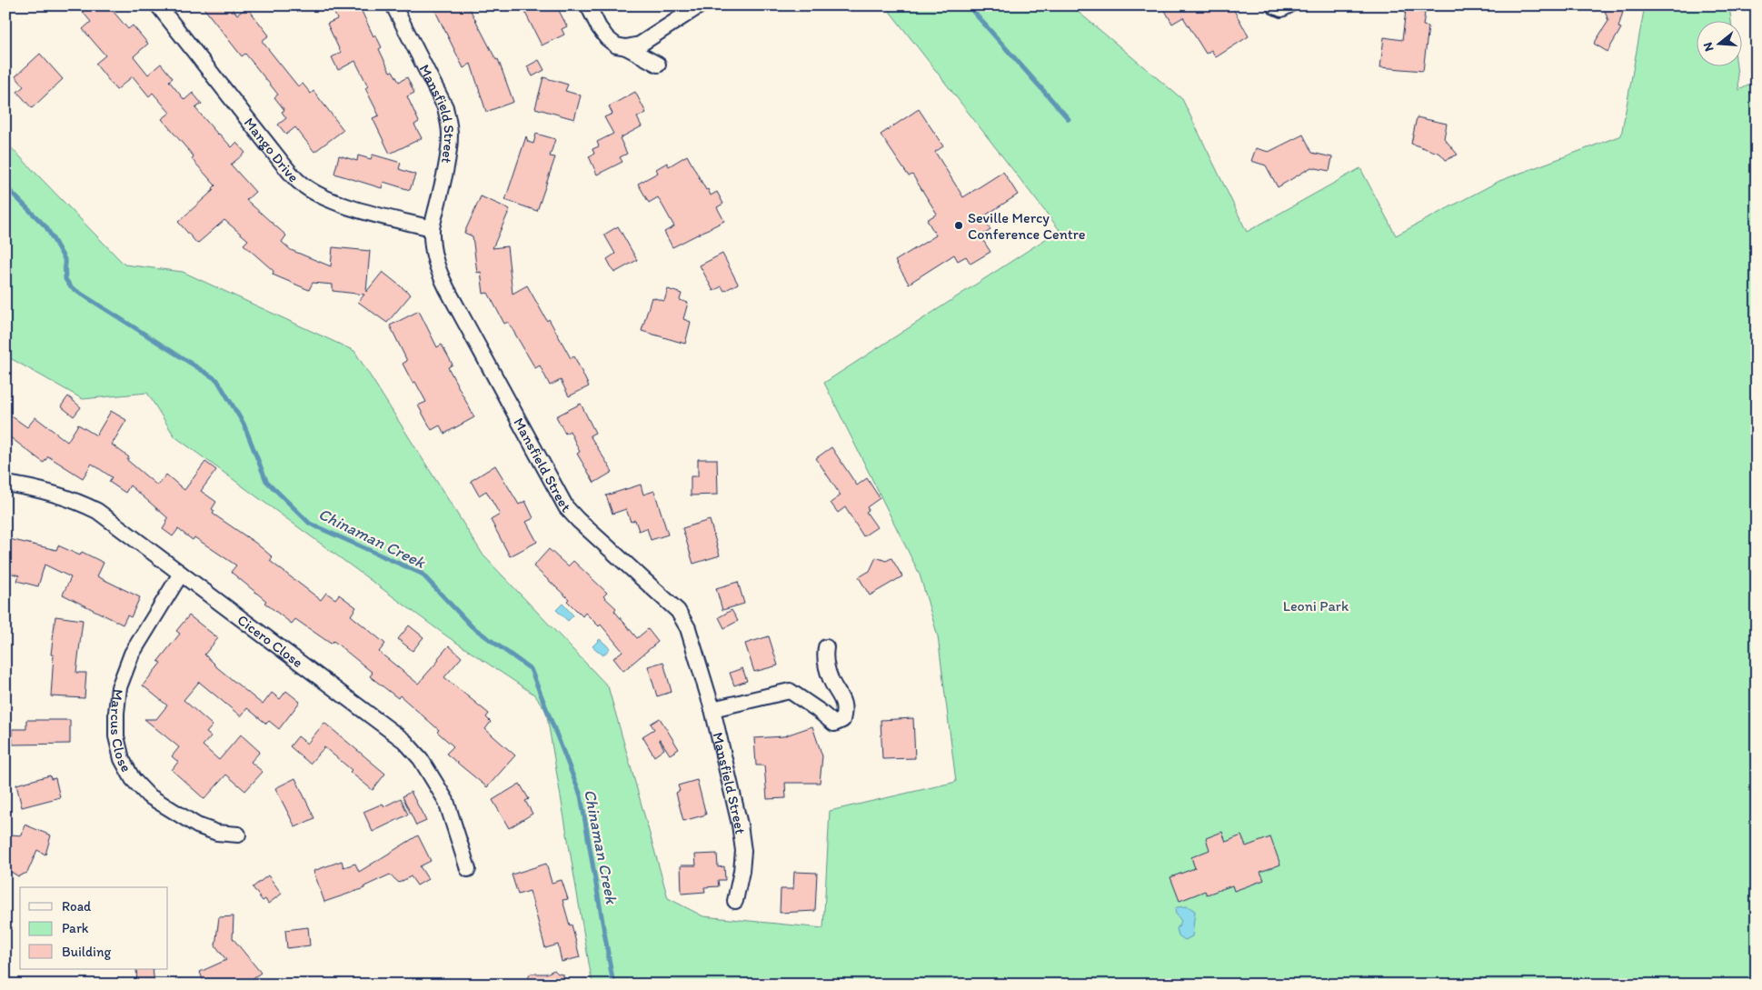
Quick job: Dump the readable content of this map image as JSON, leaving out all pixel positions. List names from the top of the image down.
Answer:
{
  "streets": {
    "street": [
      "Mansfield Street",
      "Mango Drive",
      "Cicero Close",
      "Marcus Close"
    ]
  },
  "crossings": [
    ["Mansfield Street", "Mango Drive"],
    ["Cicero Close", "Marcus Close"]
  ],
  "water": ["Chinaman Creek"],
  "parks": ["Leoni Park"],
  "places": ["Seville Mercy Conference Centre"],
  "legend": ["Road", "Park", "Building"],
  "north": "left"
}
